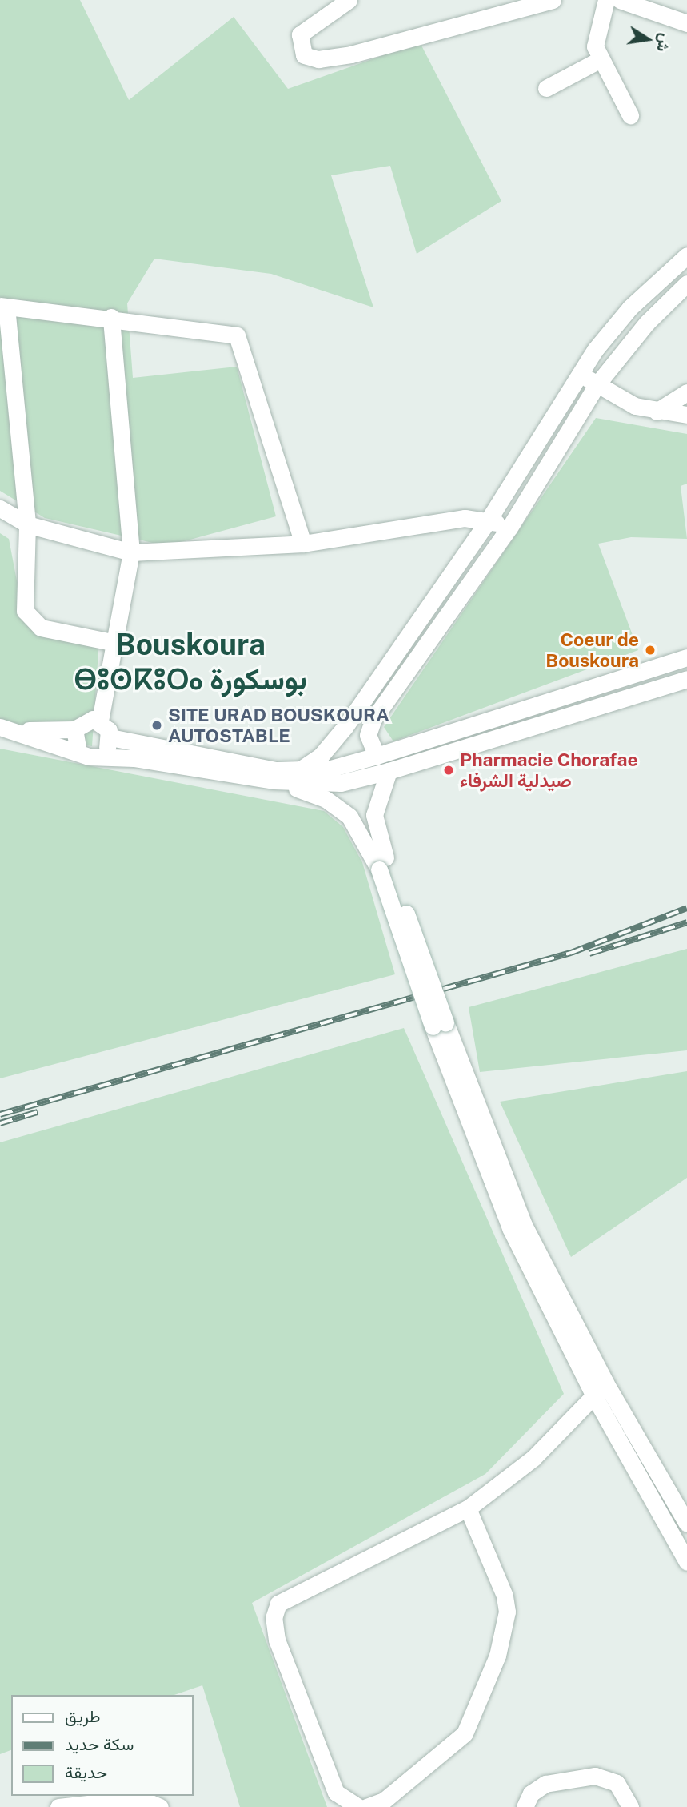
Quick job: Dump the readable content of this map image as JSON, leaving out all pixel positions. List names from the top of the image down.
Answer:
{
  "districts": ["Bouskoura ⴱⵓⵙⴽⵓⵔⴰ بوسكورة"],
  "places": ["Coeur de Bouskoura", "SITE URAD BOUSKOURA AUTOSTABLE", "Pharmacie Chorafae صيدلية الشرفاء"],
  "legend": ["طريق", "سكة حديد", "حديقة"],
  "north": "right"
}
